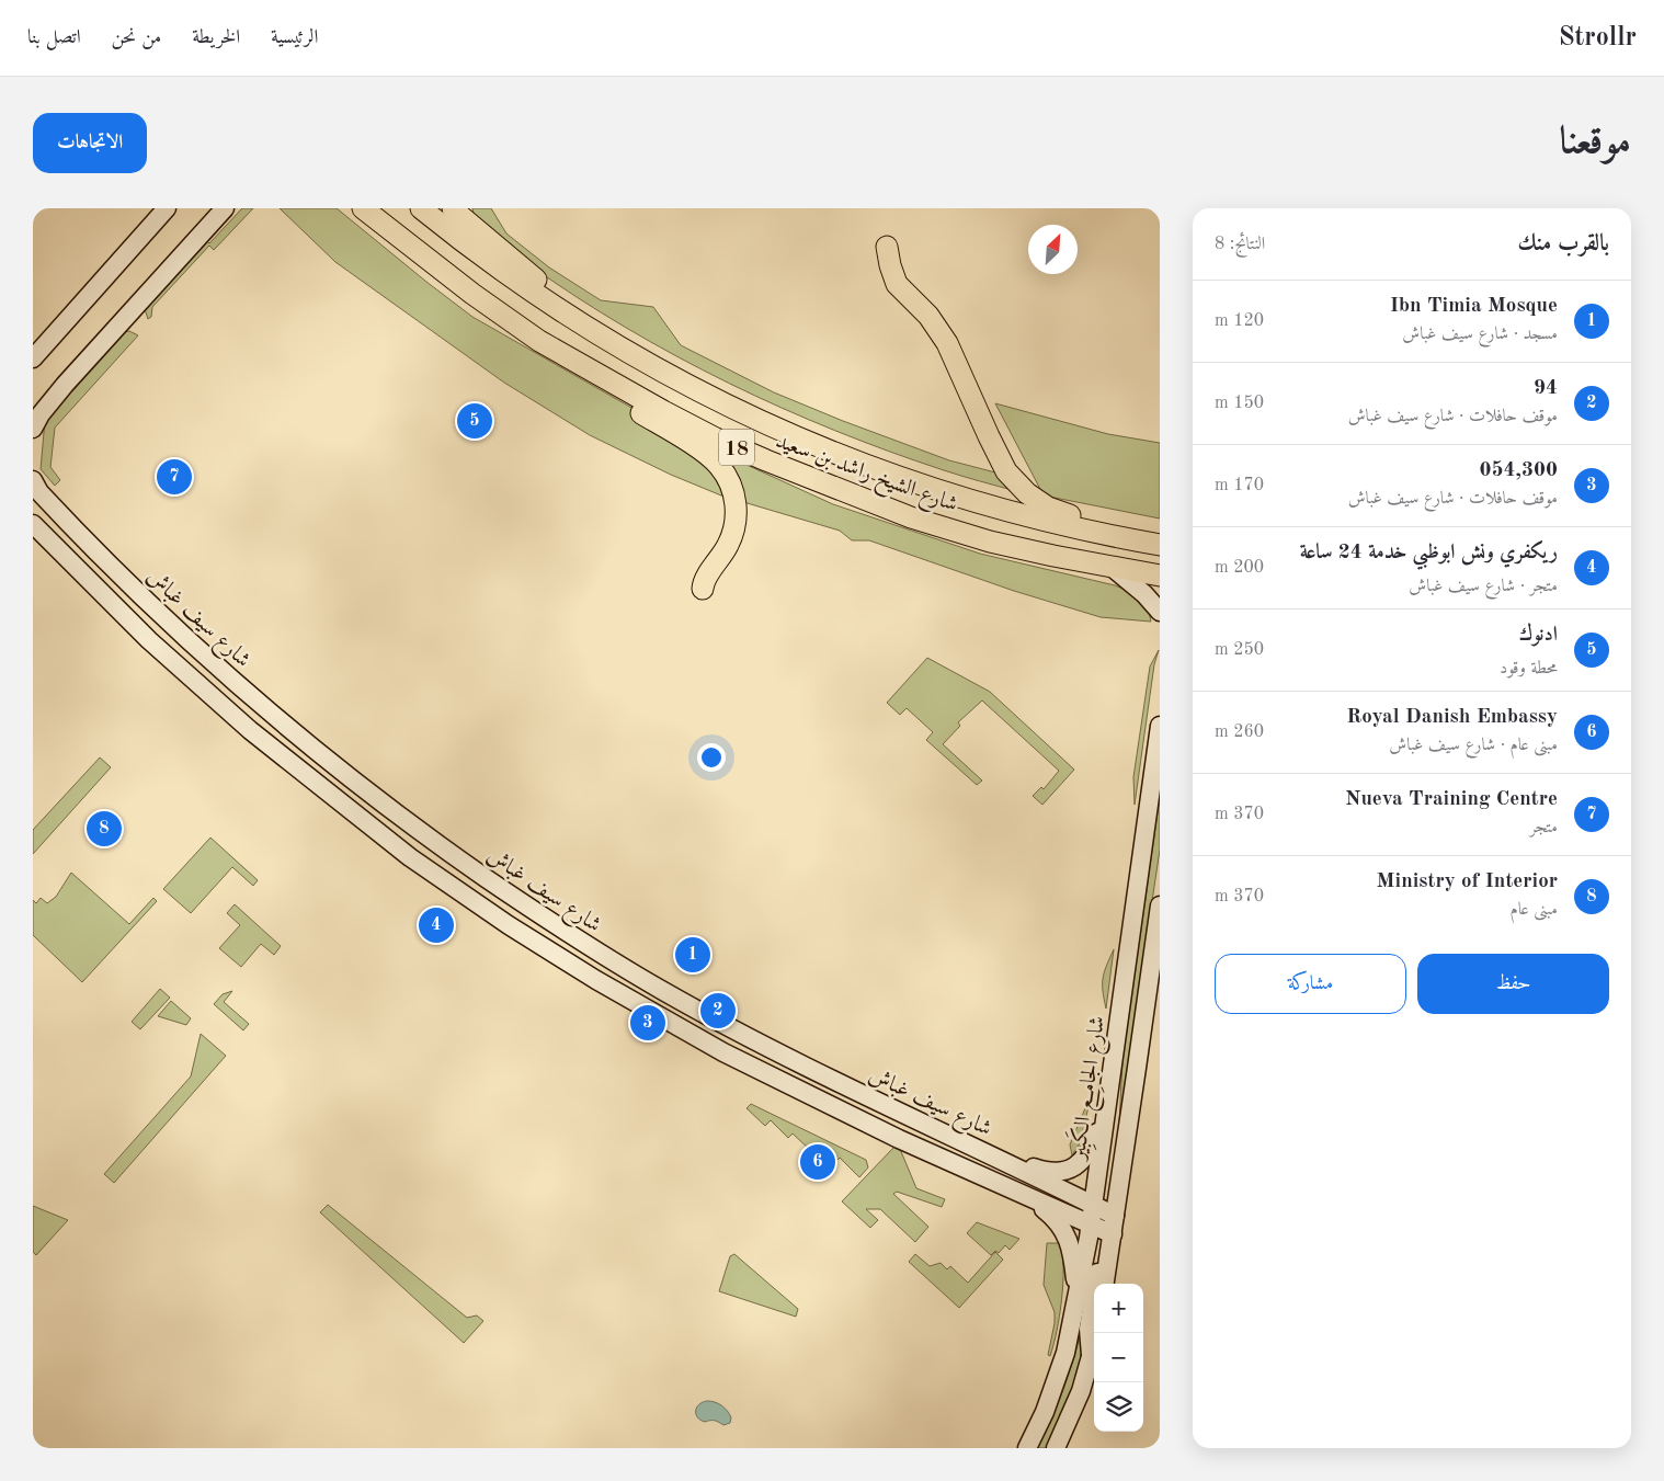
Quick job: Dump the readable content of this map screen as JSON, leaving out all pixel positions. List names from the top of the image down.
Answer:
{
  "streets": {
    "main road": ["18", "شارع الشيخ راشد بن سعيد"],
    "street": ["شارع سيف غباش", "شارع الجامِع الكَبِير"]
  },
  "crossings": [
    ["شارع سيف غباش", "شارع الجامِع الكَبِير"]
  ],
  "north": "top right",
  "page": {
    "header": "Strollr",
    "nav": [
      "الرئيسية",
      "الخريطة",
      "من نحن",
      "اتصل بنا"
    ],
    "title": "موقعنا",
    "buttons": [
      "الاتجاهات",
      ["حفظ", "مشاركة"]
    ],
    "heading": ["بالقرب منك", "النتائج: 8"],
    "list": [
      {
        "mark": "1",
        "name": "Ibn Timia Mosque",
        "note": "مسجد · شارع سيف غباش",
        "value": "120 m"
      },
      {
        "mark": "2",
        "name": "94",
        "note": "موقف حافلات · شارع سيف غباش",
        "value": "150 m"
      },
      {
        "mark": "3",
        "name": "054,300",
        "note": "موقف حافلات · شارع سيف غباش",
        "value": "170 m"
      },
      {
        "mark": "4",
        "name": "ريكفري ونش ابوظبي خدمة 24 ساعة",
        "note": "متجر · شارع سيف غباش",
        "value": "200 m"
      },
      {
        "mark": "5",
        "name": "ادنوك",
        "note": "محطة وقود",
        "value": "250 m"
      },
      {
        "mark": "6",
        "name": "Royal Danish Embassy",
        "note": "مبنى عام · شارع سيف غباش",
        "value": "260 m"
      },
      {
        "mark": "7",
        "name": "Nueva Training Centre",
        "note": "متجر",
        "value": "370 m"
      },
      {
        "mark": "8",
        "name": "Ministry of Interior",
        "note": "مبنى عام",
        "value": "370 m"
      }
    ],
    "pins": [
      "5",
      "7",
      "8",
      "4",
      "1",
      "2",
      "3",
      "6"
    ],
    "map_buttons": ["+", "−"]
  }
}
